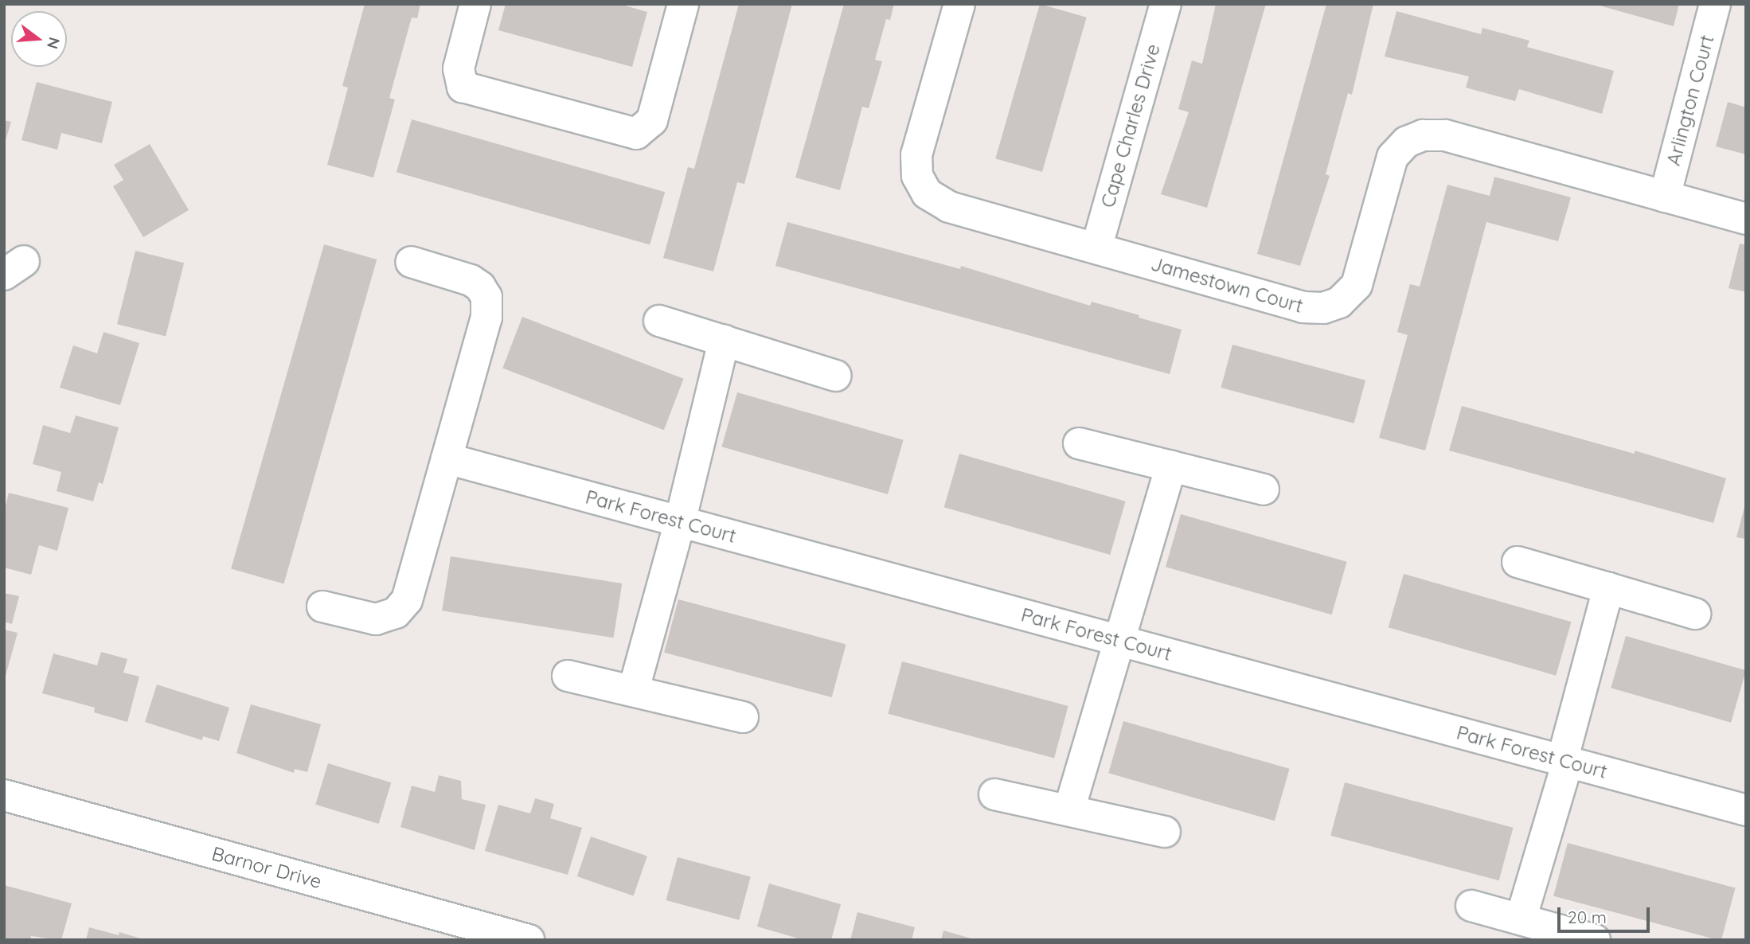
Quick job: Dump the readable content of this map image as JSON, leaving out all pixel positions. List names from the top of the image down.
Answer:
{
  "streets": {
    "street": [
      "Arlington Court",
      "Cape Charles Drive",
      "Jamestown Court",
      "Park Forest Court",
      "Barnor Drive"
    ]
  },
  "crossings": [
    ["Arlington Court", "Jamestown Court"],
    ["Cape Charles Drive", "Jamestown Court"]
  ],
  "scale_bar": "20 m",
  "north": "right"
}
